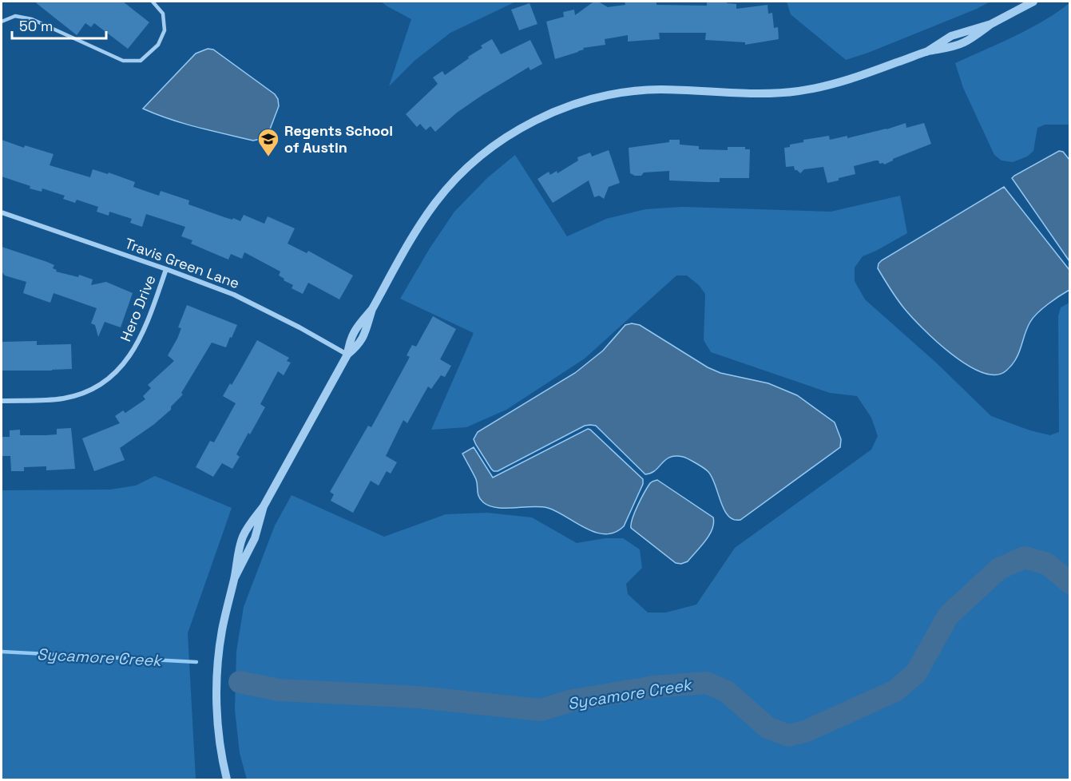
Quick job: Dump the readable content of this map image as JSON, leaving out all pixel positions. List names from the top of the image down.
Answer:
{
  "streets": {
    "street": ["Travis Green Lane", "Hero Drive"]
  },
  "crossings": [
    ["Travis Green Lane", "Hero Drive"]
  ],
  "water": ["Sycamore Creek"],
  "places": {
    "school or university": ["Regents School of Austin"]
  },
  "scale_bar": "50 m"
}
